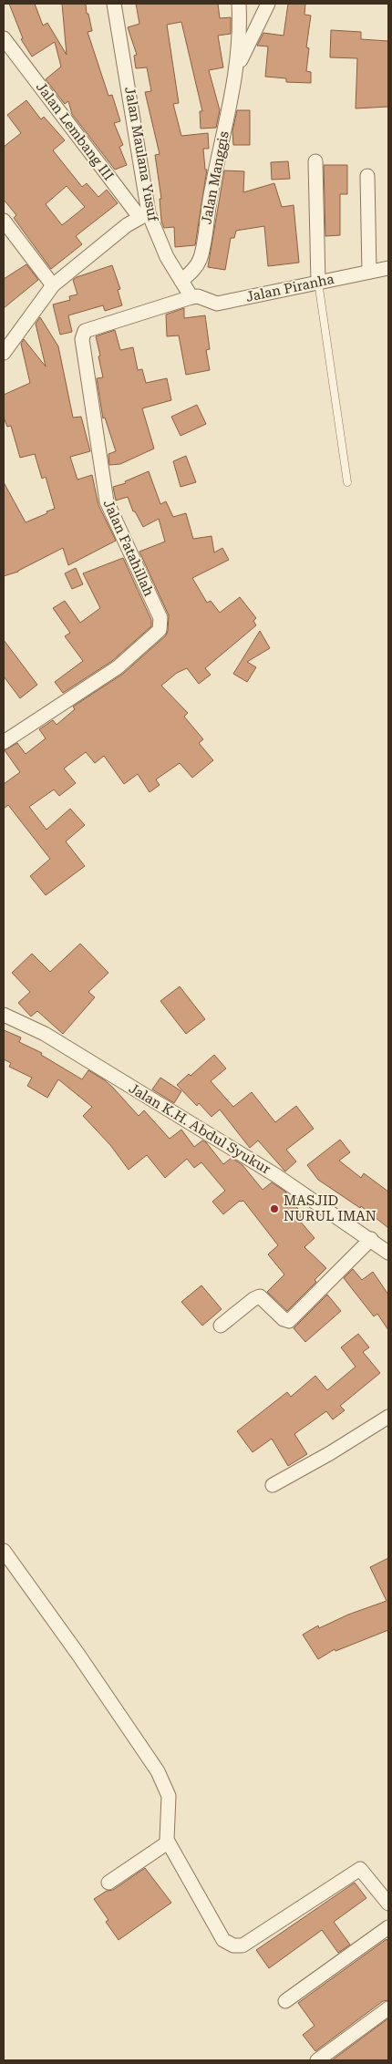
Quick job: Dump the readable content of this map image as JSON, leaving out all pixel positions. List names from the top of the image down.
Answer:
{
  "streets": {
    "street": [
      "Jalan Lembang III",
      "Jalan Maulana Yusuf",
      "Jalan Manggis",
      "Jalan Piranha",
      "Jalan Fatahillah",
      "Jalan K.H. Abdul Syukur"
    ]
  },
  "crossings": [
    ["Jalan Lembang III", "Jalan Maulana Yusuf"],
    ["Jalan Maulana Yusuf", "Jalan Manggis"],
    ["Jalan Maulana Yusuf", "Jalan Piranha"],
    ["Jalan Maulana Yusuf", "Jalan Fatahillah"],
    ["Jalan Piranha", "Jalan Fatahillah"]
  ],
  "places": ["MASJID NURUL IMAN"]
}
